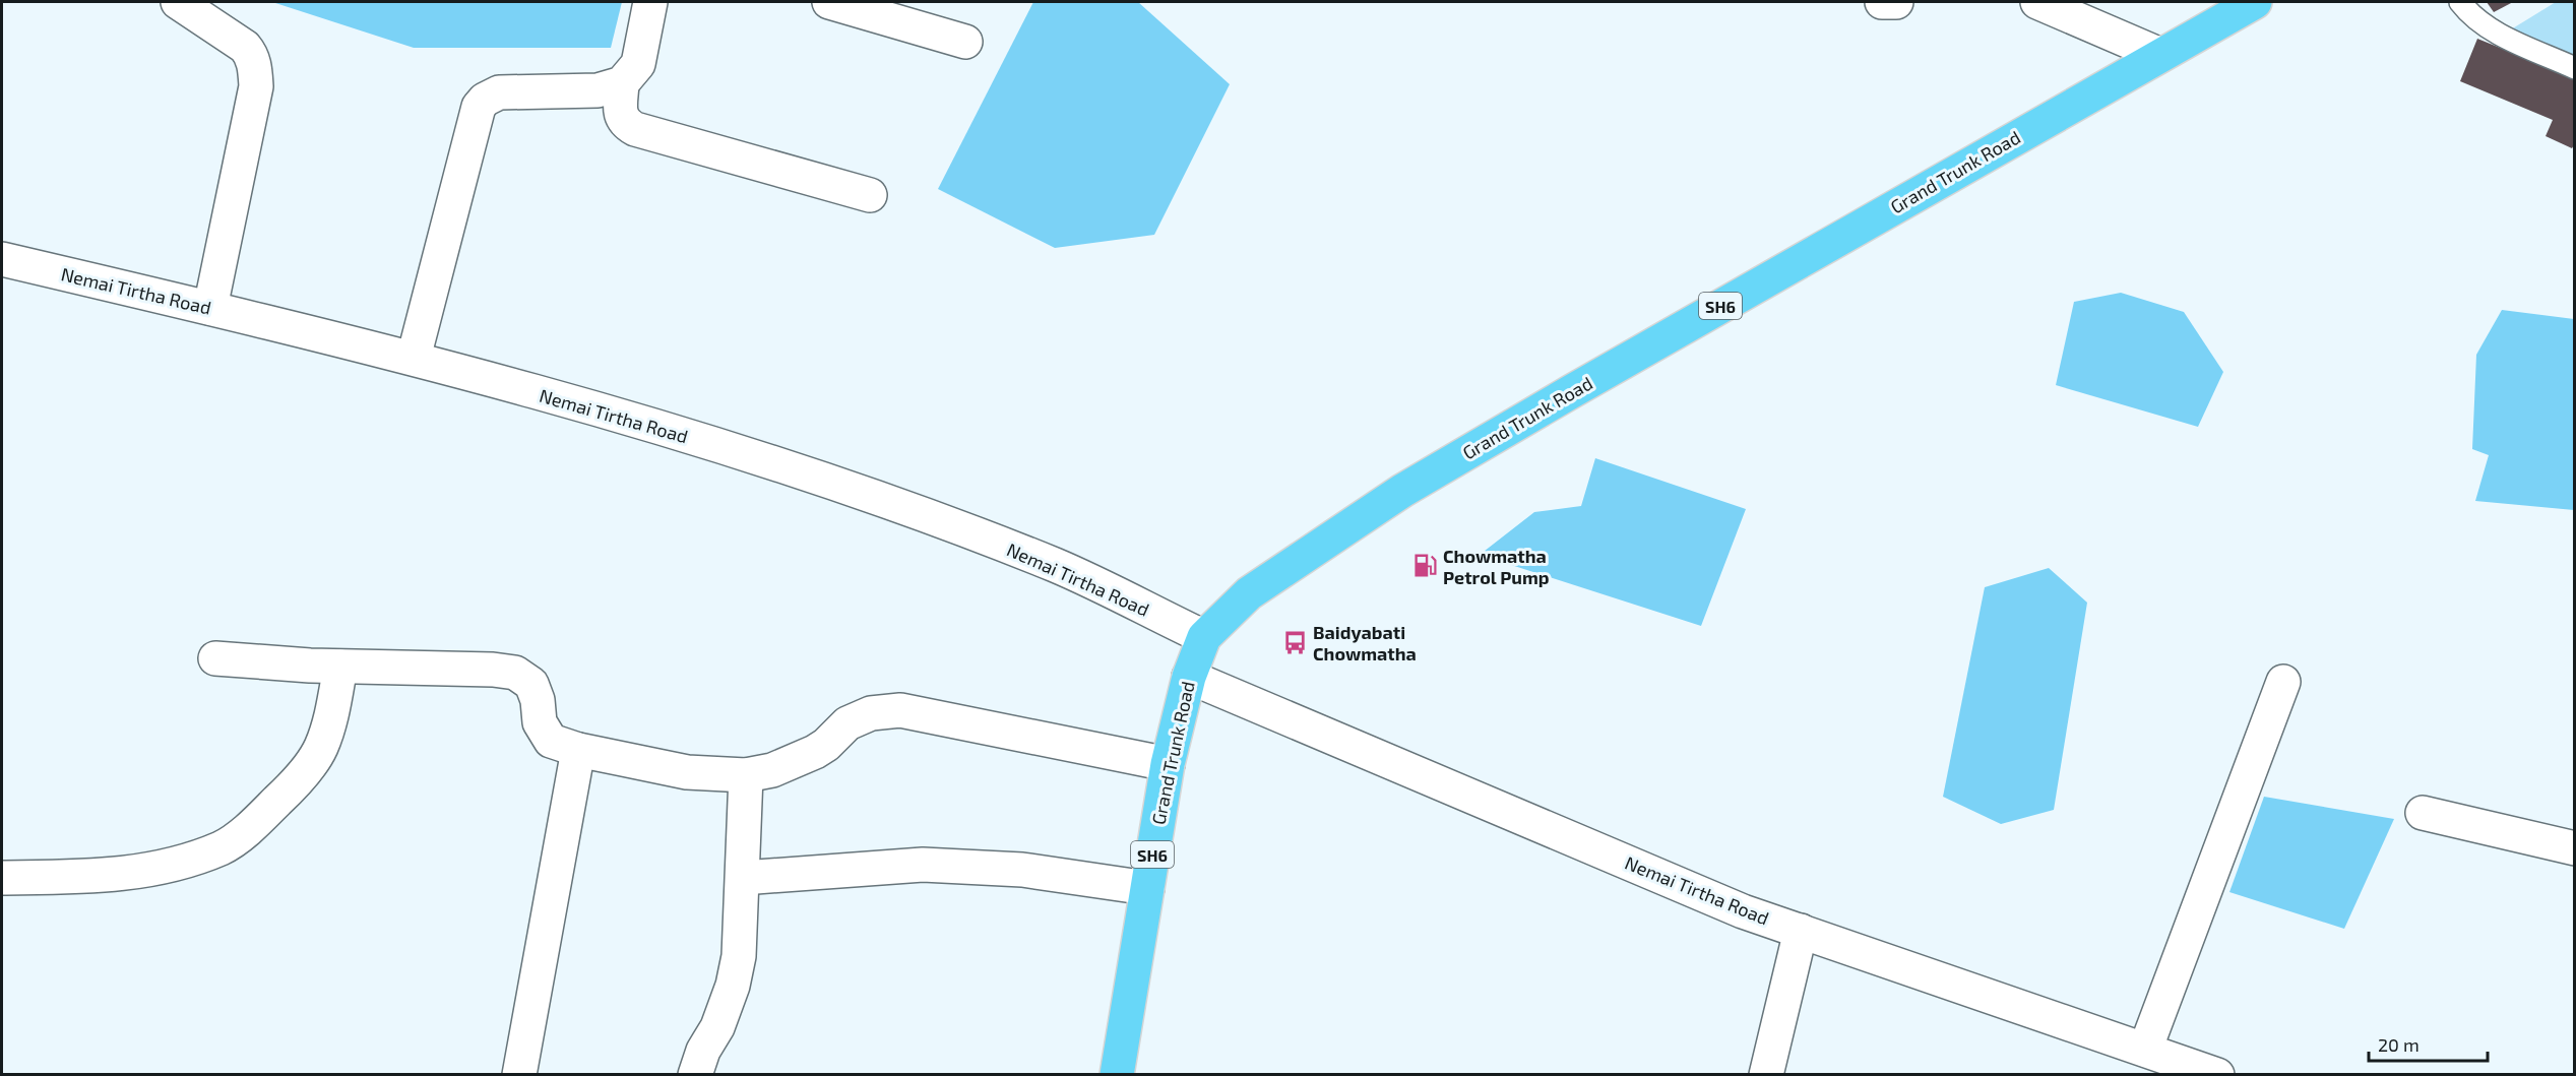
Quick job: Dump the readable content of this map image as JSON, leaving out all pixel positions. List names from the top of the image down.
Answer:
{
  "streets": {
    "main road": ["Grand Trunk Road", "SH6"],
    "street": ["Nemai Tirtha Road"]
  },
  "crossings": [
    ["Grand Trunk Road", "Nemai Tirtha Road"]
  ],
  "places": {
    "fuel station": ["Chowmatha Petrol Pump"],
    "bus stop": ["Baidyabati Chowmatha"]
  },
  "scale_bar": "20 m"
}
